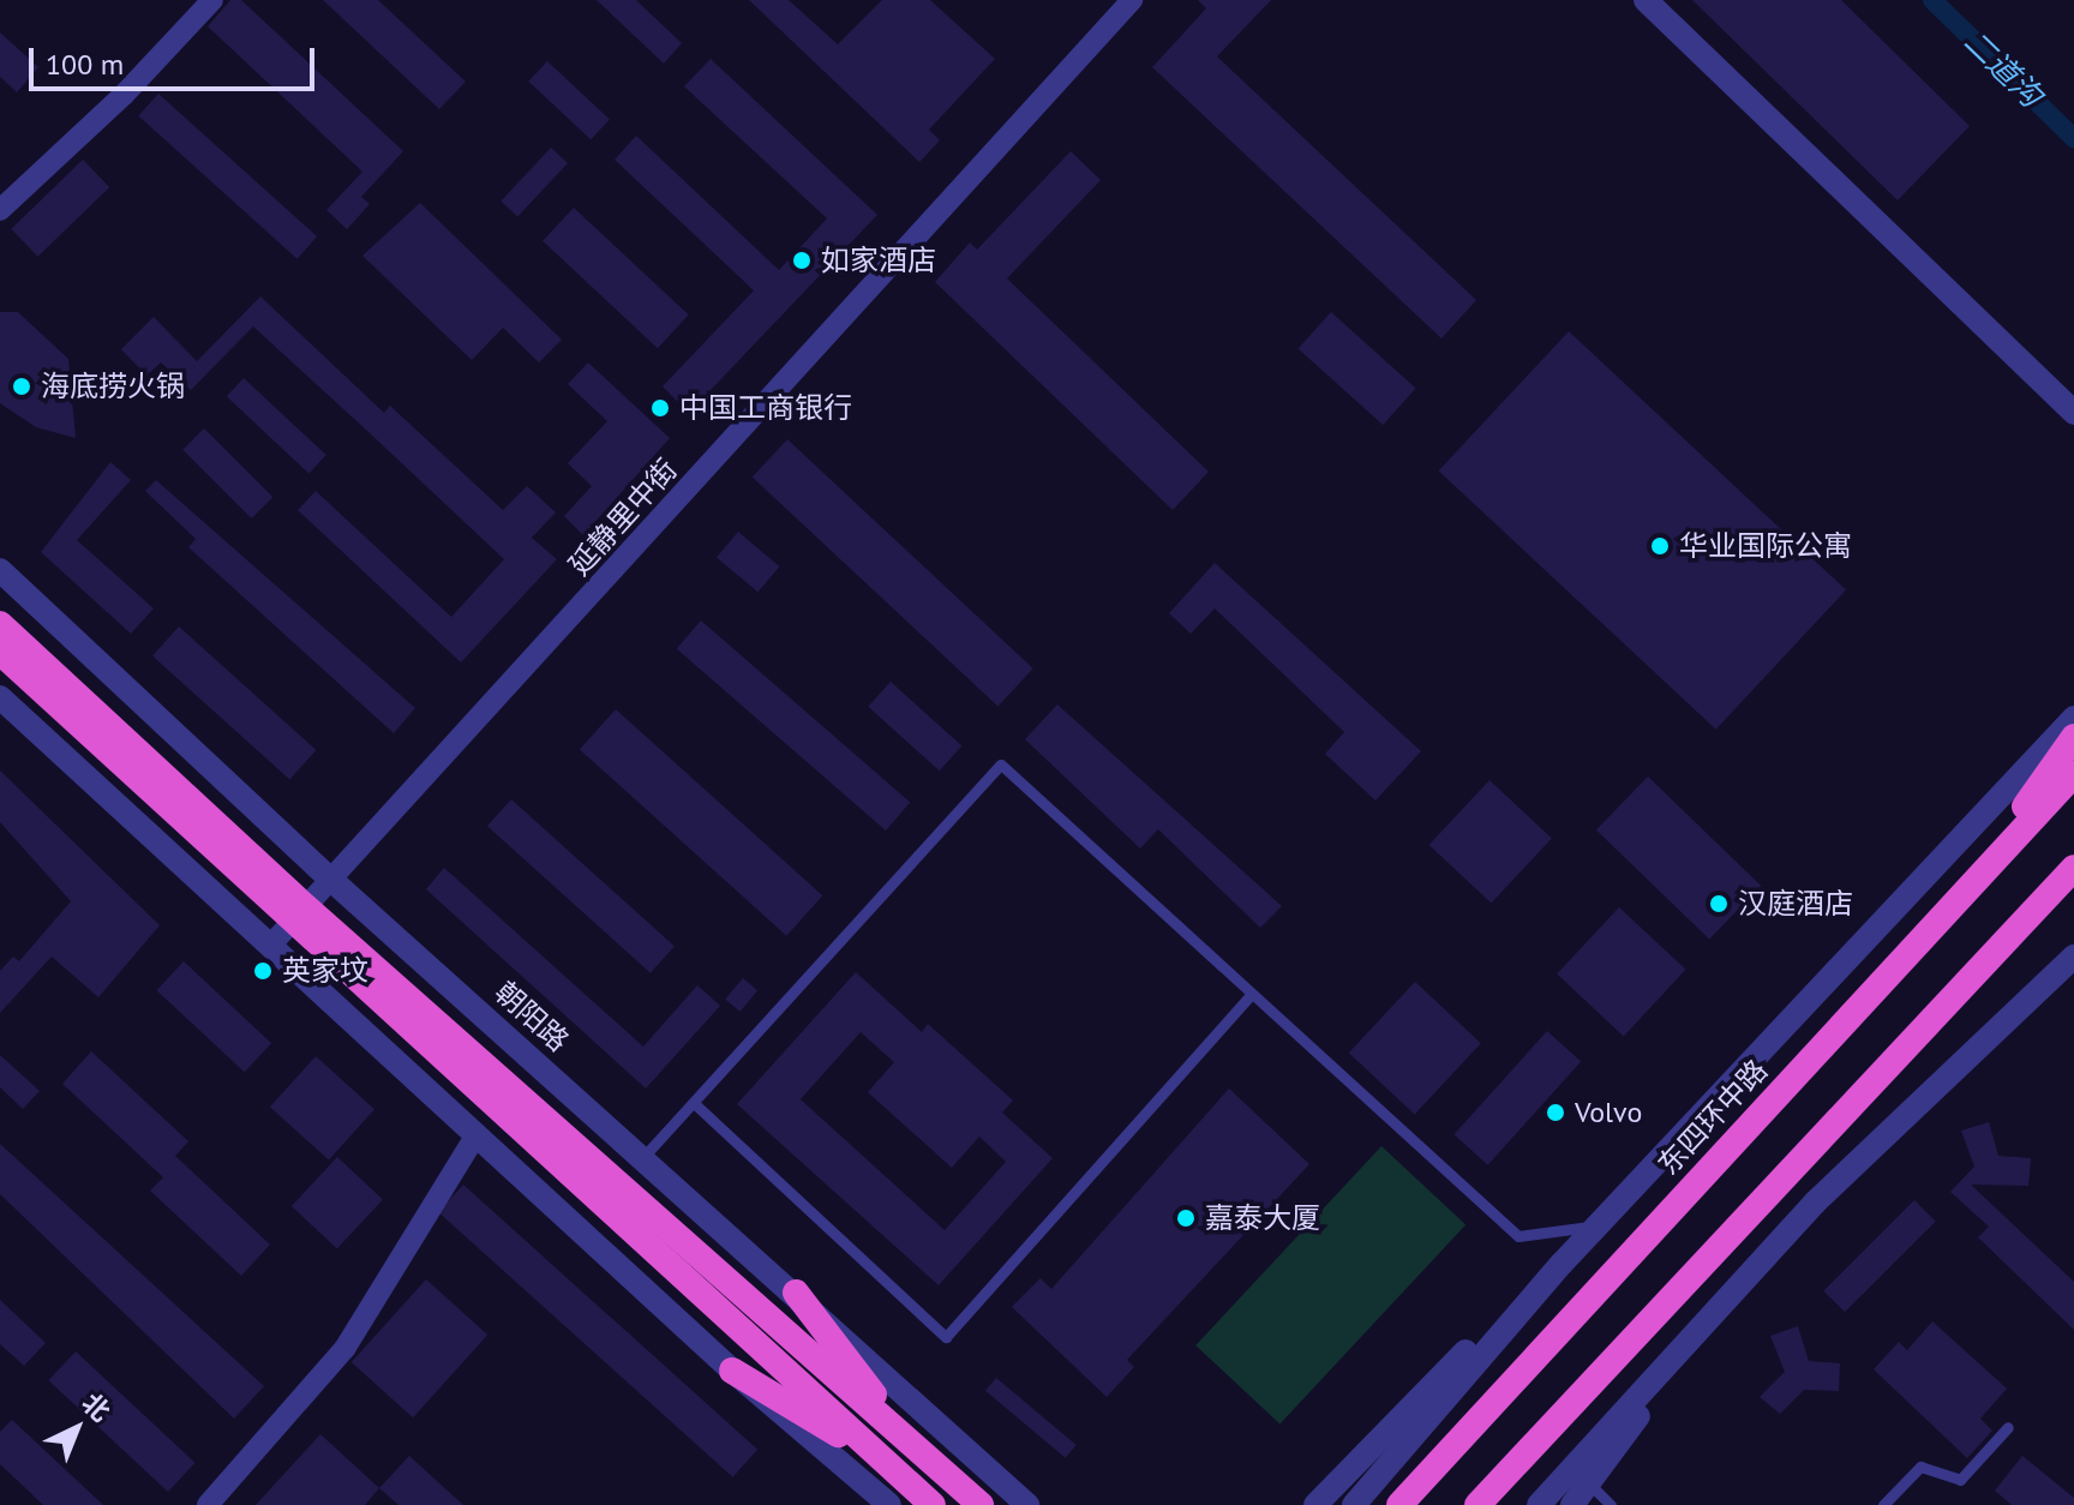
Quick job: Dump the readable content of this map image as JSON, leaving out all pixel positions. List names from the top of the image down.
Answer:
{
  "streets": {
    "highway": ["东四环中路"],
    "street": ["延静里中街", "朝阳路"]
  },
  "crossings": [
    ["延静里中街", "朝阳路"]
  ],
  "water": ["二道沟"],
  "places": [
    "如家酒店",
    "海底捞火锅",
    "中国工商银行",
    "华业国际公寓",
    "汉庭酒店",
    "英家坟",
    "Volvo",
    "嘉泰大厦"
  ],
  "scale_bar": "100 m",
  "north": "top right"
}
